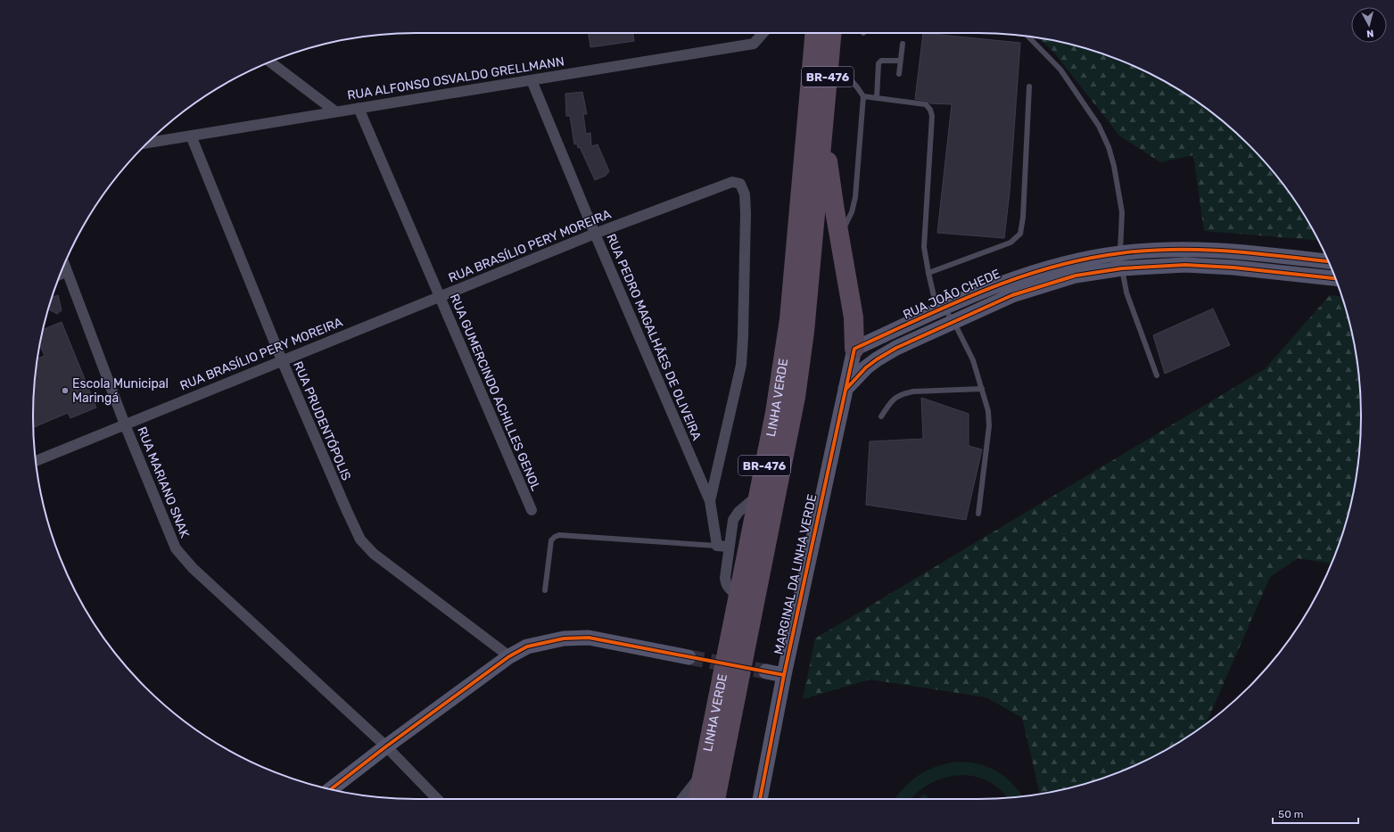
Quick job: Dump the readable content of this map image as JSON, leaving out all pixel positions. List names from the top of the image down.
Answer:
{
  "streets": {
    "highway": ["BR-476", "LINHA VERDE"],
    "main road": ["RUA JOÃO CHEDE", "MARGINAL DA LINHA VERDE"],
    "street": [
      "RUA ALFONSO OSVALDO GRELLMANN",
      "RUA BRASÍLIO PERY MOREIRA",
      "RUA PEDRO MAGALHÃES DE OLIVEIRA",
      "RUA GUMERCINDO ACHILLES GENOL",
      "RUA PRUDENTÓPOLIS",
      "RUA MARIANO SNAK"
    ]
  },
  "crossings": [
    ["RUA ALFONSO OSVALDO GRELLMANN", "RUA PEDRO MAGALHÃES DE OLIVEIRA"],
    ["RUA ALFONSO OSVALDO GRELLMANN", "RUA GUMERCINDO ACHILLES GENOL"],
    ["RUA ALFONSO OSVALDO GRELLMANN", "RUA PRUDENTÓPOLIS"],
    ["RUA BRASÍLIO PERY MOREIRA", "RUA PEDRO MAGALHÃES DE OLIVEIRA"],
    ["RUA BRASÍLIO PERY MOREIRA", "RUA GUMERCINDO ACHILLES GENOL"],
    ["RUA BRASÍLIO PERY MOREIRA", "RUA PRUDENTÓPOLIS"],
    ["RUA BRASÍLIO PERY MOREIRA", "RUA MARIANO SNAK"],
    ["RUA JOÃO CHEDE", "MARGINAL DA LINHA VERDE"]
  ],
  "places": ["Escola Municipal Maringá"],
  "scale_bar": "50 m",
  "north": "bottom"
}
